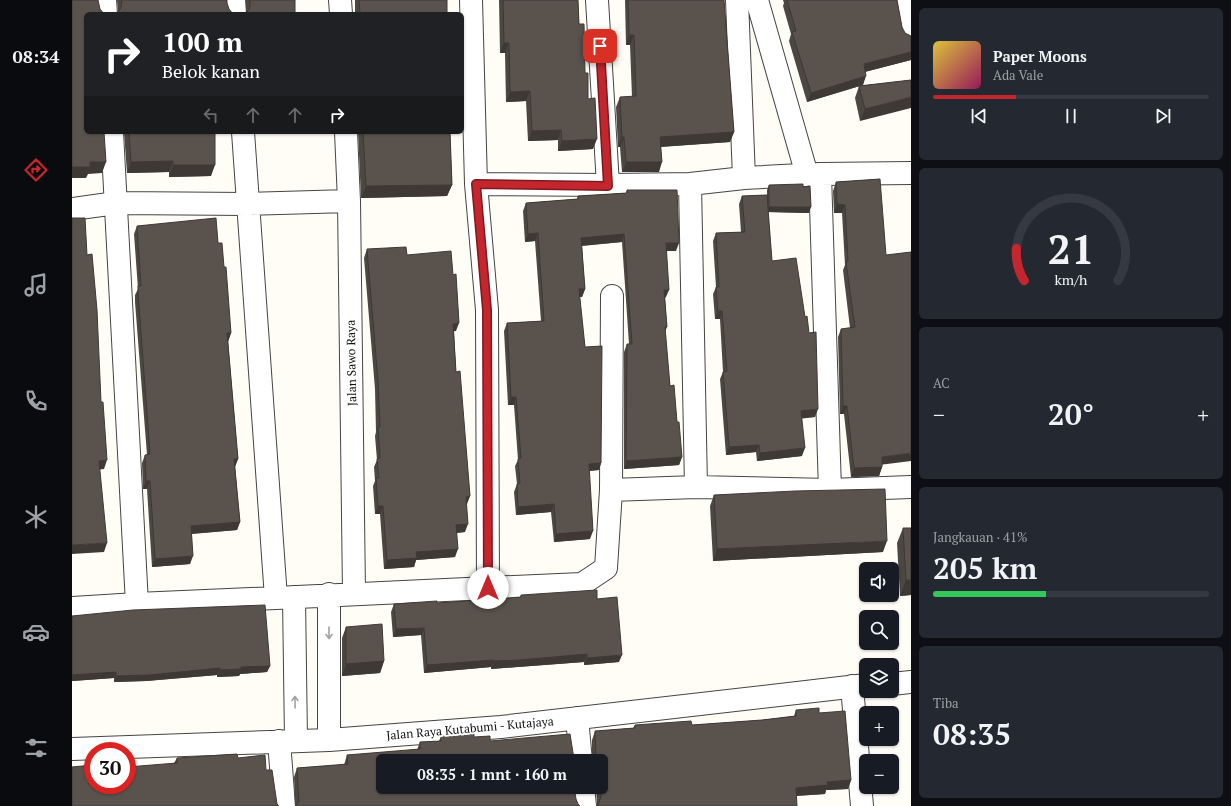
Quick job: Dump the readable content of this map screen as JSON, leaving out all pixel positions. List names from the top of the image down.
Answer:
{
  "streets": {
    "street": ["Jalan Sawo Raya", "Jalan Raya Kutabumi - Kutajaya"]
  },
  "page": {
    "tabs": "08:34",
    "turn": ["100 m", "Belok kanan"],
    "song": ["Paper Moons", "Ada Vale"],
    "tile": [
      "AC",
      ["Jangkauan · 41%", "205 km"],
      ["Tiba", "08:35"]
    ],
    "heat": ["−", "20°", "+"],
    "map_buttons": ["+", "−"],
    "limit": "30",
    "trip": "08:35 · 1 mnt · 160 m",
    "gauge": ["21", "km/h"]
  }
}
